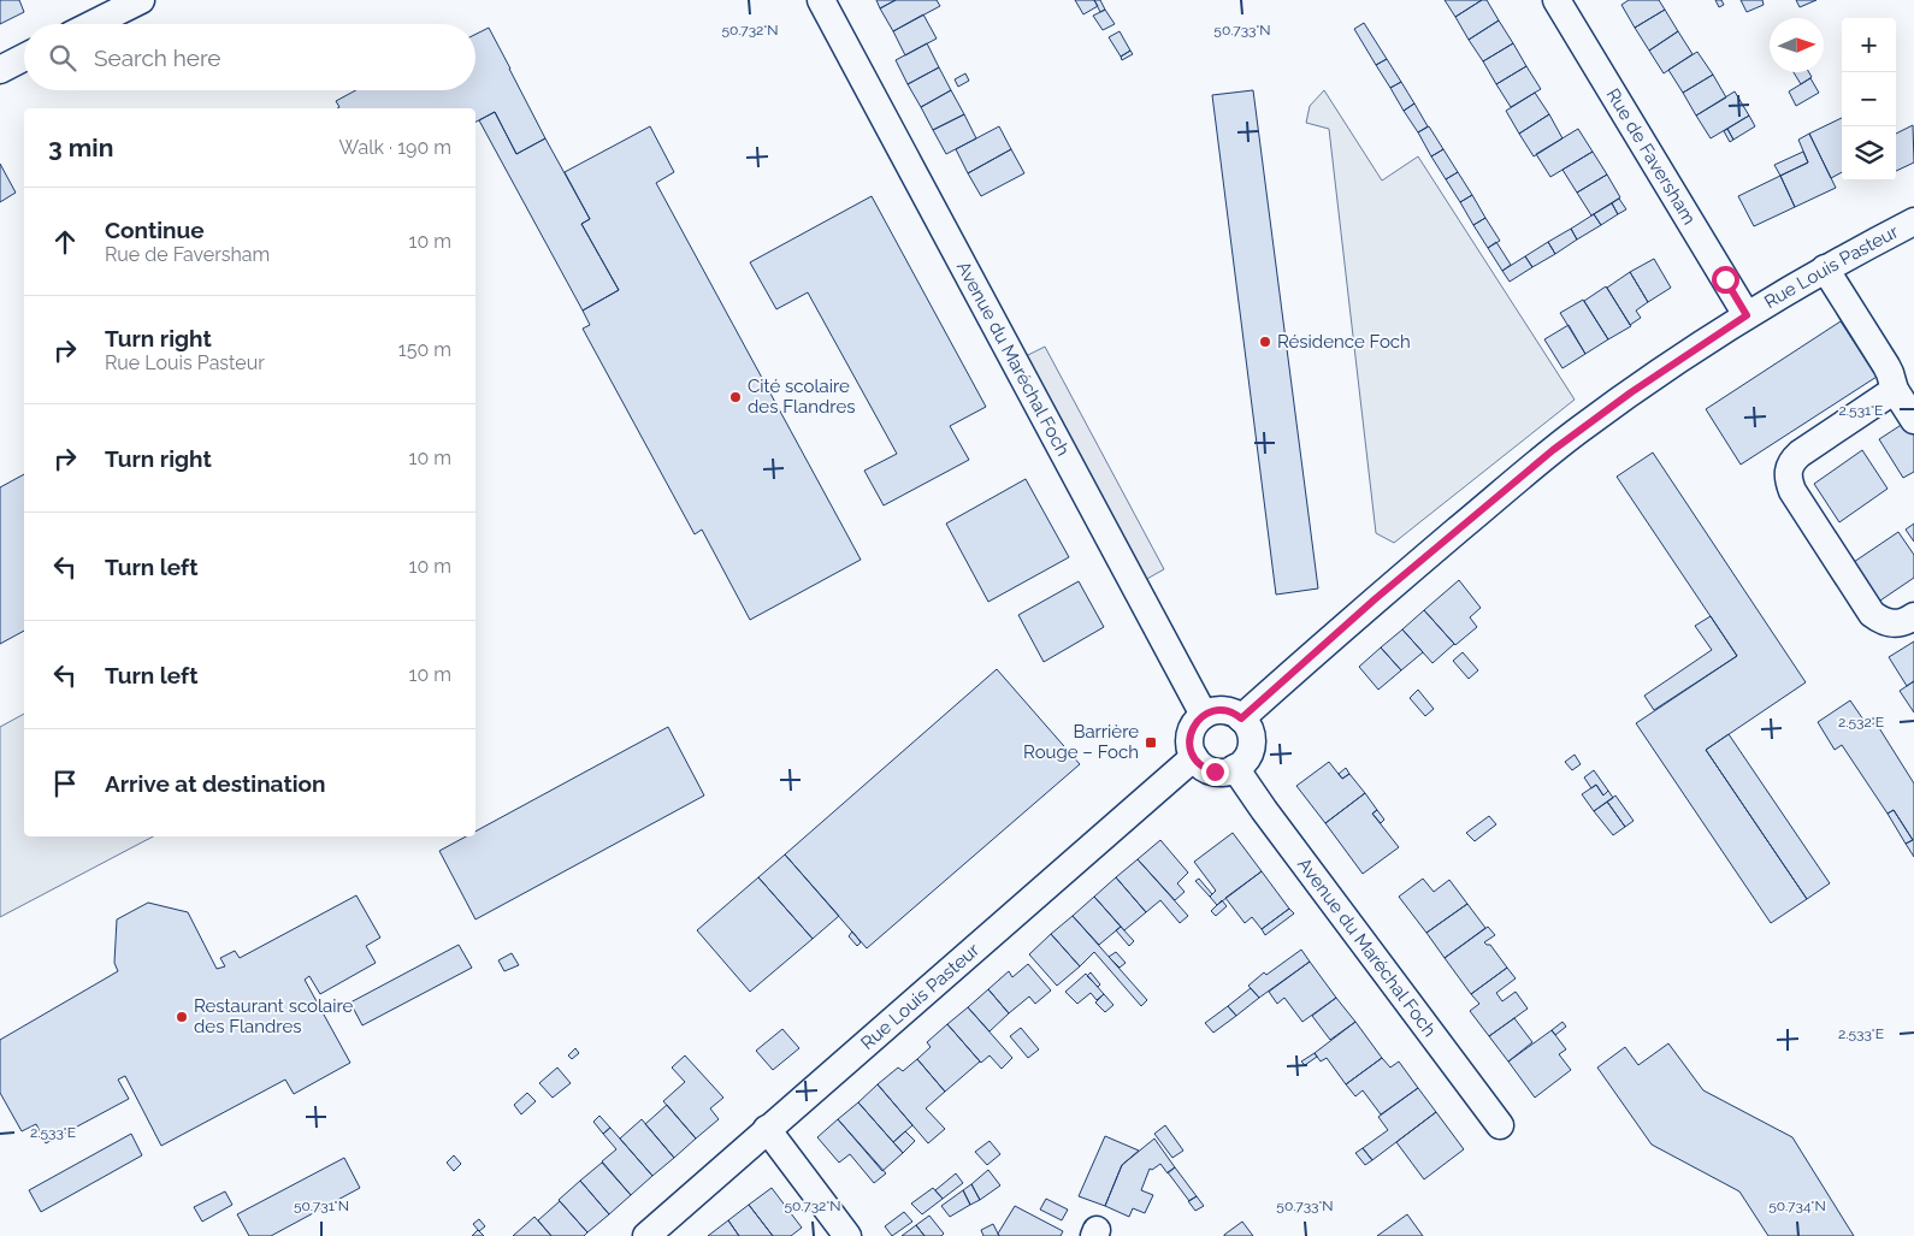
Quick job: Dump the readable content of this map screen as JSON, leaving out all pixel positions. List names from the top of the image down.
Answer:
{
  "streets": {
    "street": ["Rue de Faversham", "Rue Louis Pasteur", "Avenue du Maréchal Foch"]
  },
  "crossings": [
    ["Rue de Faversham", "Rue Louis Pasteur"],
    ["Rue Louis Pasteur", "Avenue du Maréchal Foch"]
  ],
  "places": {
    "other": ["Résidence Foch", "Cité scolaire des Flandres", "Restaurant scolaire des Flandres"],
    "transit": ["Barrière Rouge – Foch"]
  },
  "north": "right",
  "page": {
    "map_buttons": ["+", "−"],
    "search": "Search here",
    "heading": ["3 min", "Walk · 190 m"],
    "list": [
      ["Continue", "Rue de Faversham", "10 m"],
      ["Turn right", "Rue Louis Pasteur", "150 m"],
      ["Turn right", "10 m"],
      ["Turn left", "10 m"],
      ["Turn left", "10 m"],
      "Arrive at destination"
    ]
  },
  "coordinates": [
    "50.732°N",
    "50.733°N",
    "2.531°E",
    "2.532°E",
    "2.533°E",
    "50.731°N",
    "50.734°N"
  ]
}
